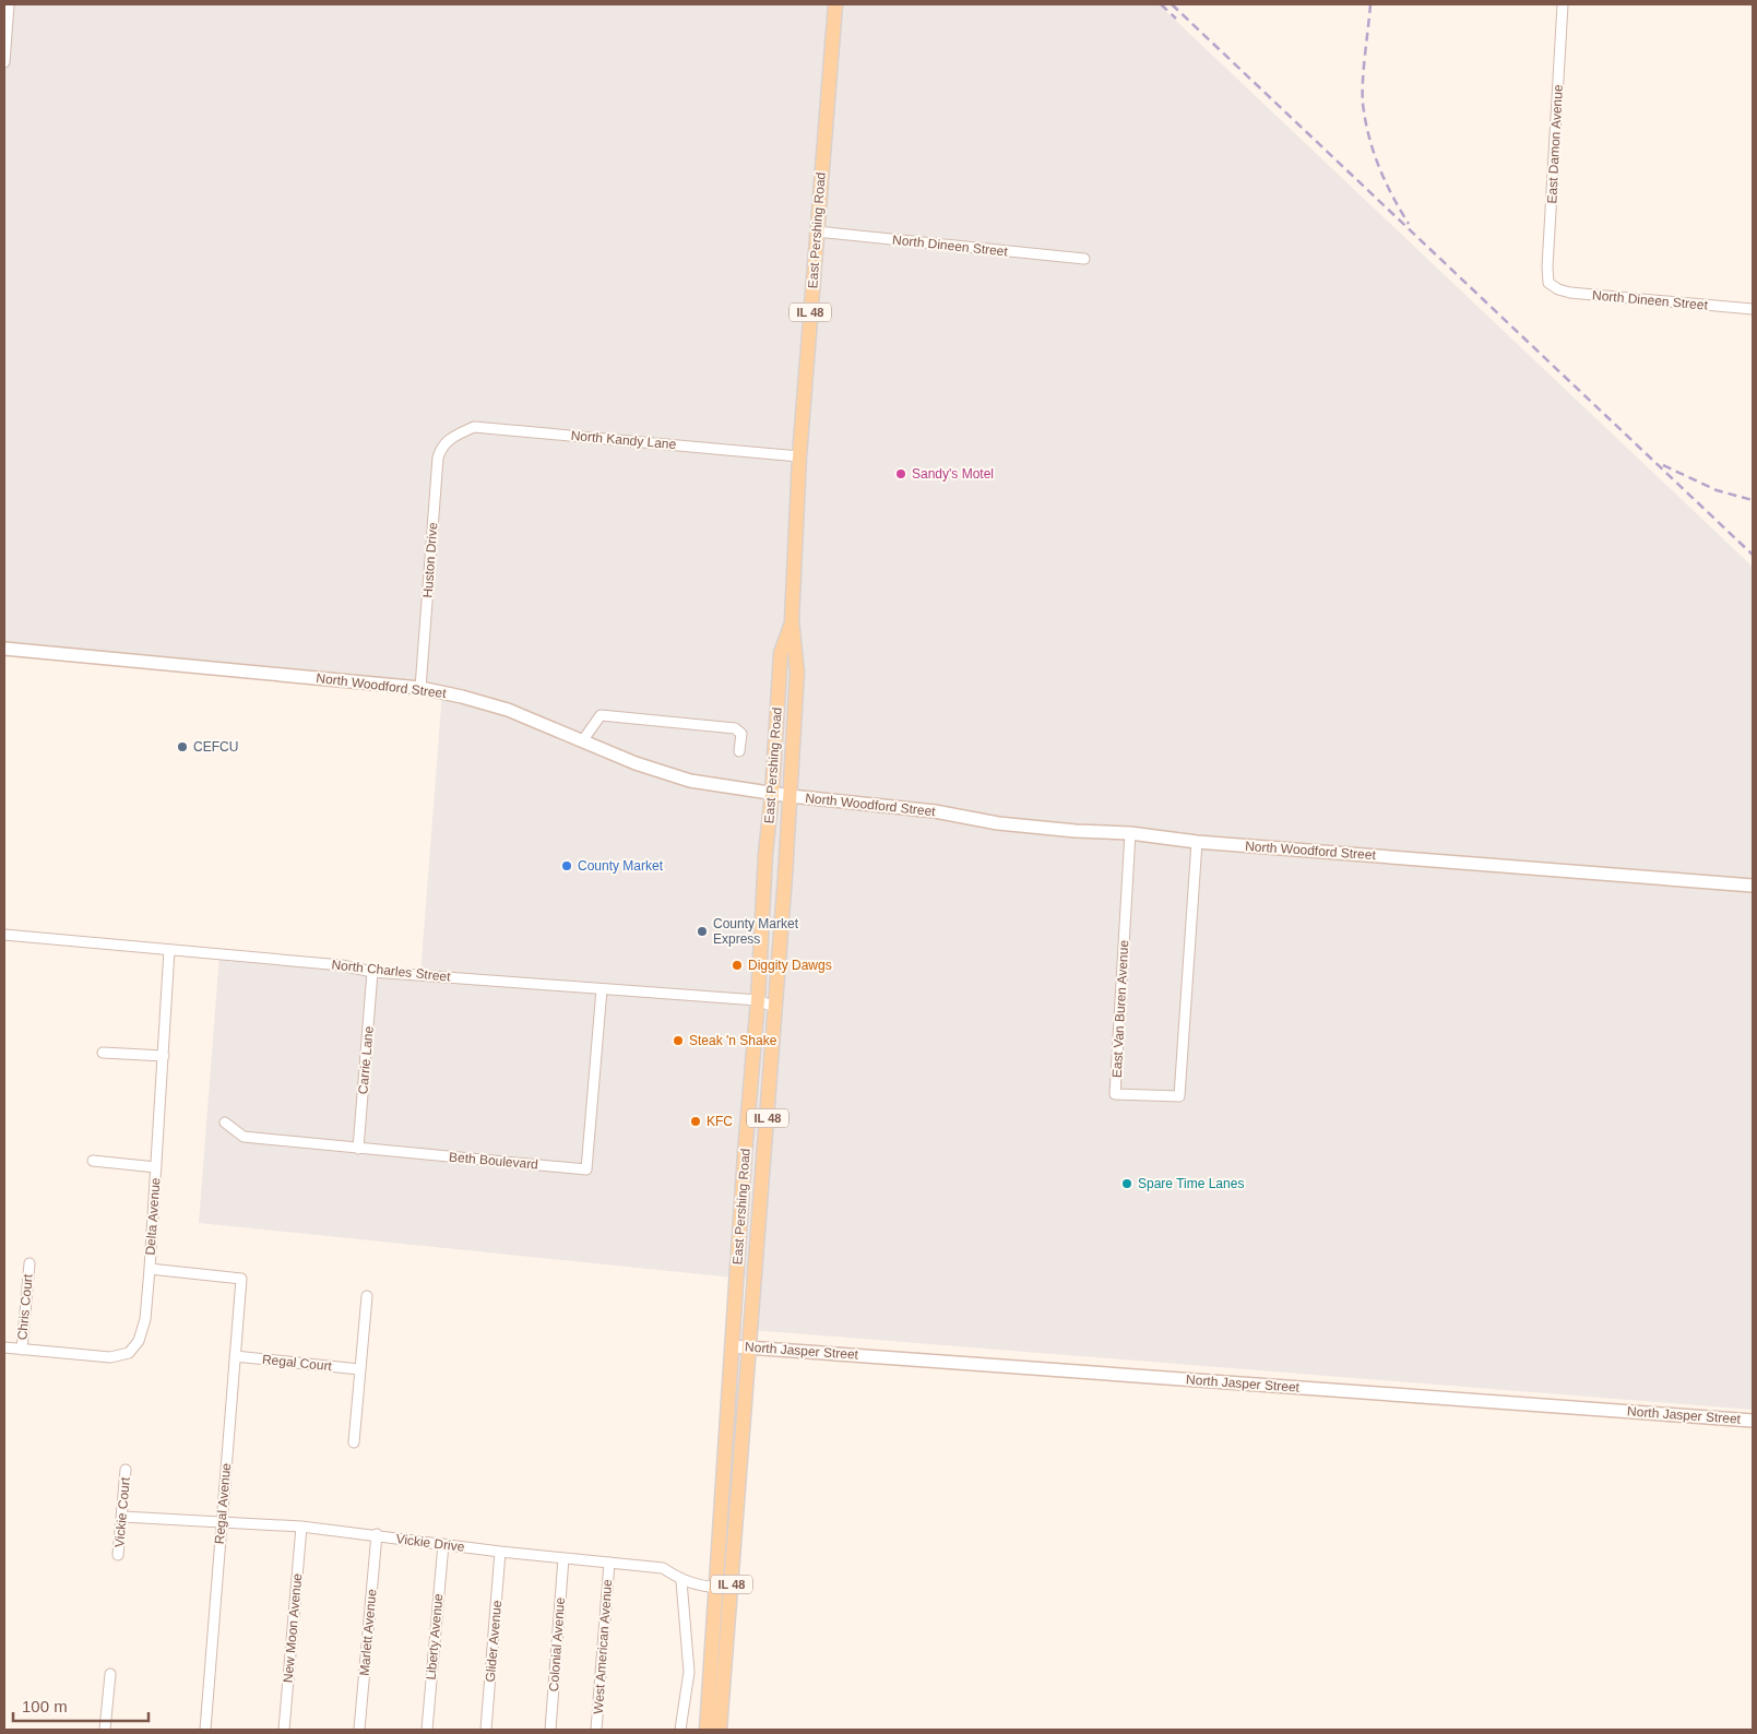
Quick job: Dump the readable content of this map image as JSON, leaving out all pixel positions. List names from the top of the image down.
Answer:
{
  "streets": {
    "main road": ["East Pershing Road", "IL 48"],
    "street": [
      "East Damon Avenue",
      "North Dineen Street",
      "North Kandy Lane",
      "Huston Drive",
      "North Woodford Street",
      "North Charles Street",
      "East Van Buren Avenue",
      "Carrie Lane",
      "Beth Boulevard",
      "Delta Avenue",
      "Chris Court",
      "North Jasper Street",
      "Regal Court",
      "Regal Avenue",
      "Vickie Court",
      "Vickie Drive",
      "New Moon Avenue",
      "Marlett Avenue",
      "Liberty Avenue",
      "Glider Avenue",
      "Colonial Avenue",
      "West American Avenue"
    ]
  },
  "crossings": [
    ["East Damon Avenue", "North Dineen Street"],
    ["East Pershing Road", "North Dineen Street"],
    ["East Pershing Road", "North Kandy Lane"],
    ["East Pershing Road", "North Woodford Street"],
    ["East Pershing Road", "North Charles Street"],
    ["East Pershing Road", "North Jasper Street"],
    ["East Pershing Road", "Vickie Drive"],
    ["North Kandy Lane", "Huston Drive"],
    ["Huston Drive", "North Woodford Street"],
    ["North Woodford Street", "East Van Buren Avenue"],
    ["North Charles Street", "Carrie Lane"],
    ["North Charles Street", "Beth Boulevard"],
    ["North Charles Street", "Delta Avenue"],
    ["Carrie Lane", "Beth Boulevard"],
    ["Delta Avenue", "Chris Court"],
    ["Delta Avenue", "Regal Avenue"],
    ["Regal Court", "Regal Avenue"],
    ["Regal Avenue", "Vickie Drive"],
    ["Vickie Court", "Vickie Drive"],
    ["Vickie Drive", "New Moon Avenue"],
    ["Vickie Drive", "Marlett Avenue"],
    ["Vickie Drive", "Liberty Avenue"],
    ["Vickie Drive", "Glider Avenue"],
    ["Vickie Drive", "Colonial Avenue"],
    ["Vickie Drive", "West American Avenue"]
  ],
  "places": [
    "Sandy's Motel",
    "CEFCU",
    "County Market",
    "County Market Express",
    "Diggity Dawgs",
    "Steak 'n Shake",
    "KFC",
    "Spare Time Lanes"
  ],
  "scale_bar": "100 m"
}
